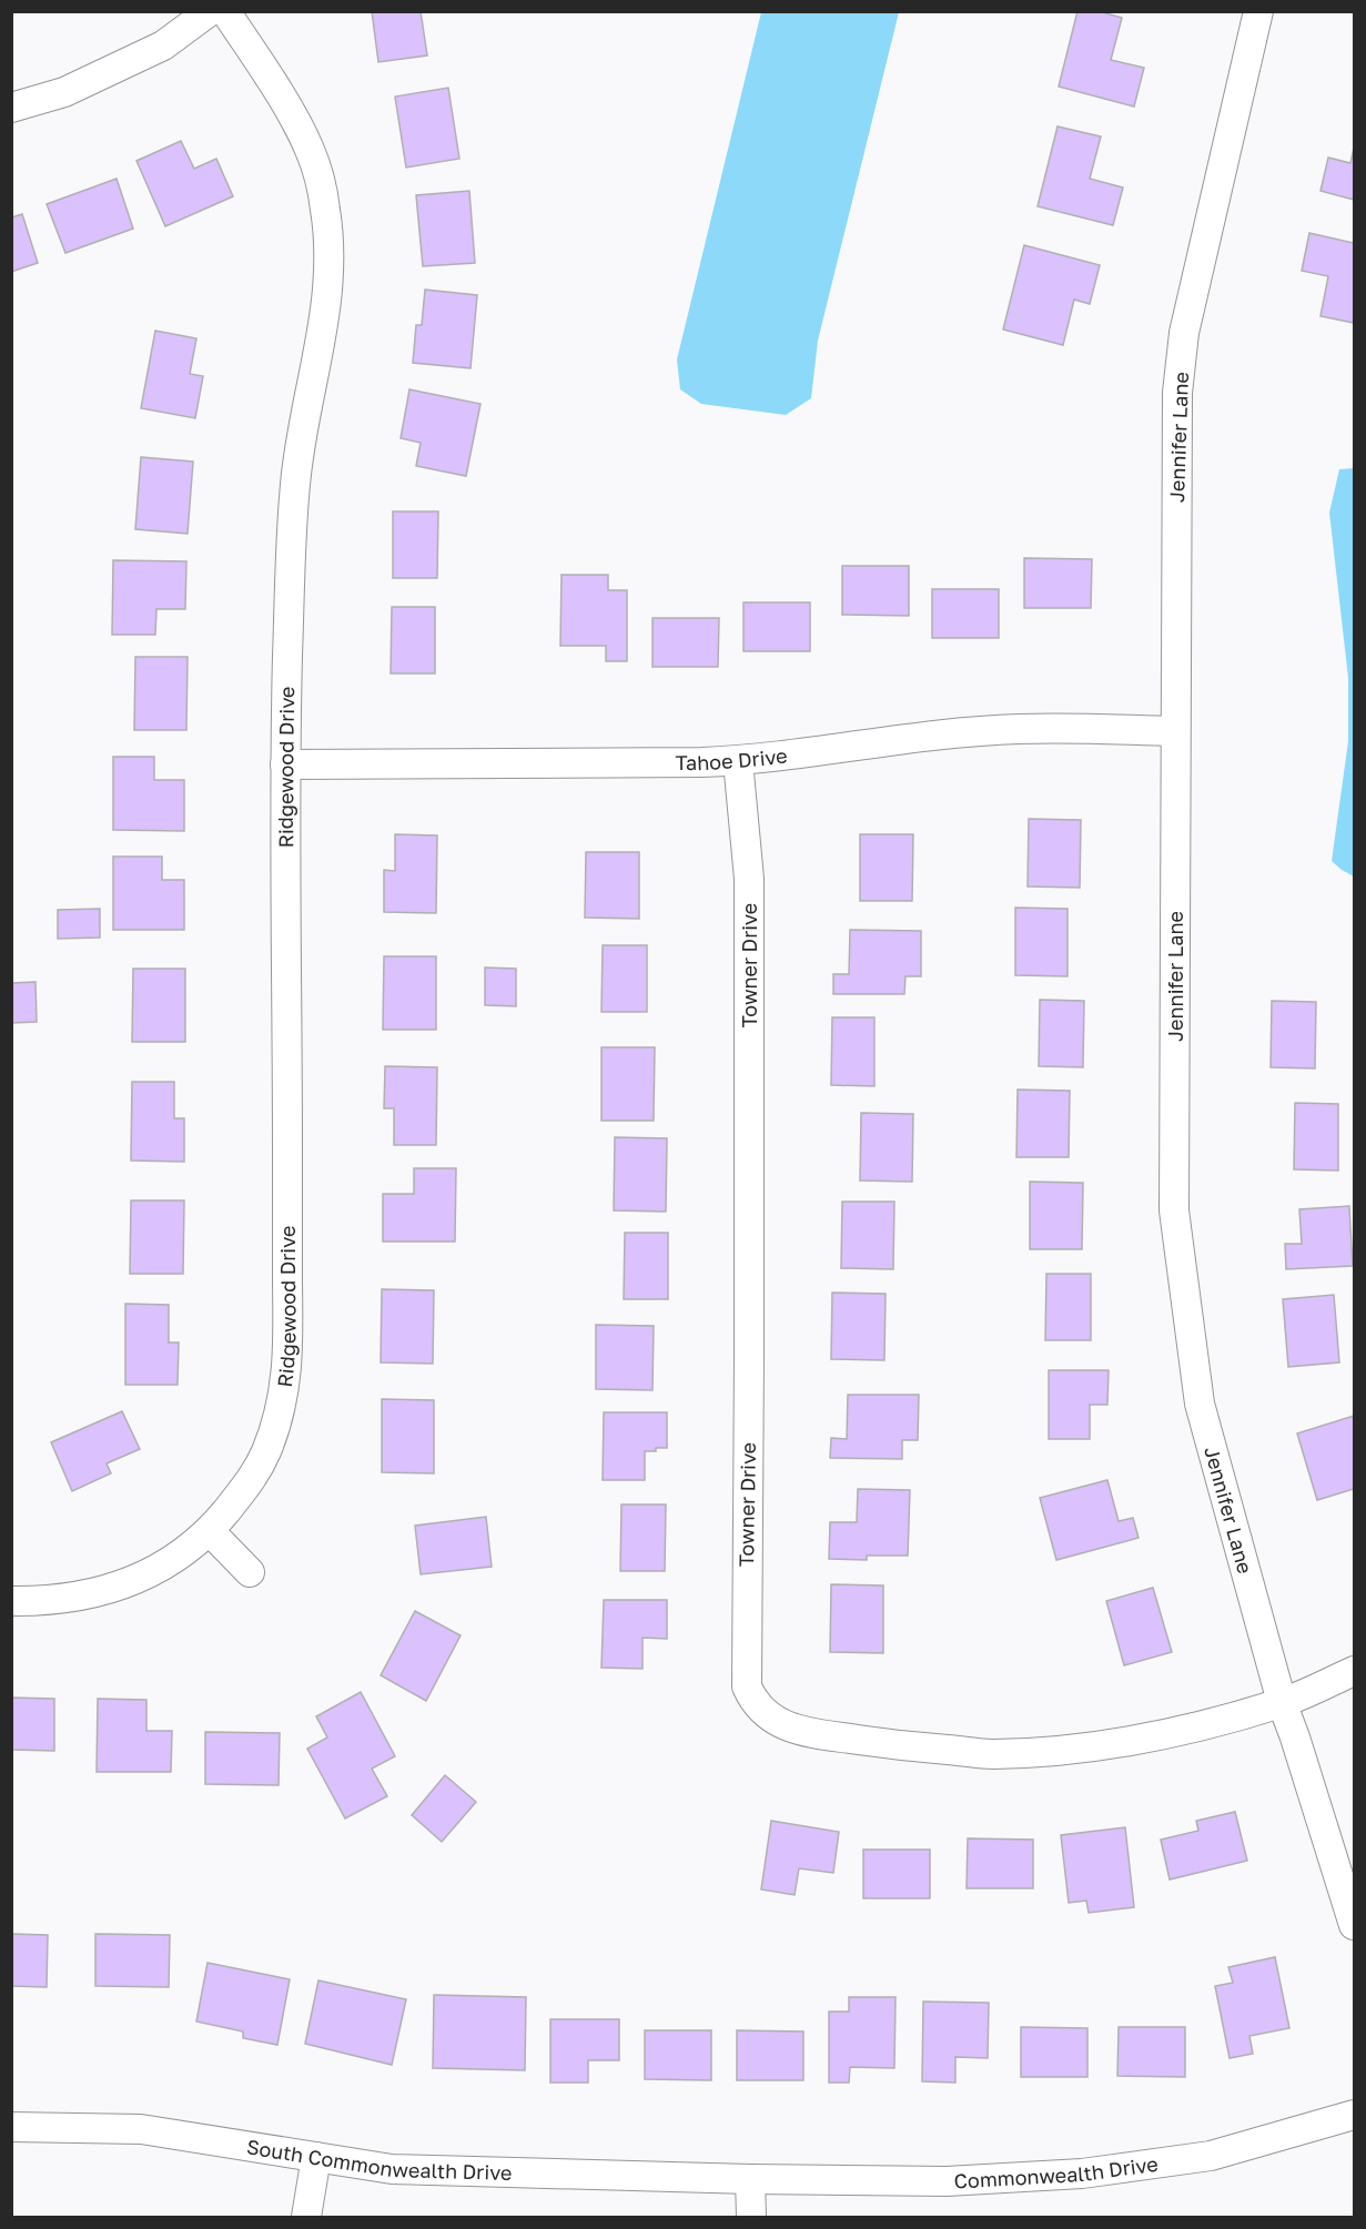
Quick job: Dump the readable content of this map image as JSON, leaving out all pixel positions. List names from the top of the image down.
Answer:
{
  "streets": {
    "street": [
      "Jennifer Lane",
      "Tahoe Drive",
      "Ridgewood Drive",
      "Towner Drive",
      "South Commonwealth Drive",
      "Commonwealth Drive"
    ]
  },
  "crossings": [
    ["Jennifer Lane", "Tahoe Drive"],
    ["Jennifer Lane", "Towner Drive"],
    ["Tahoe Drive", "Ridgewood Drive"],
    ["Tahoe Drive", "Towner Drive"],
    ["South Commonwealth Drive", "Commonwealth Drive"]
  ]
}
